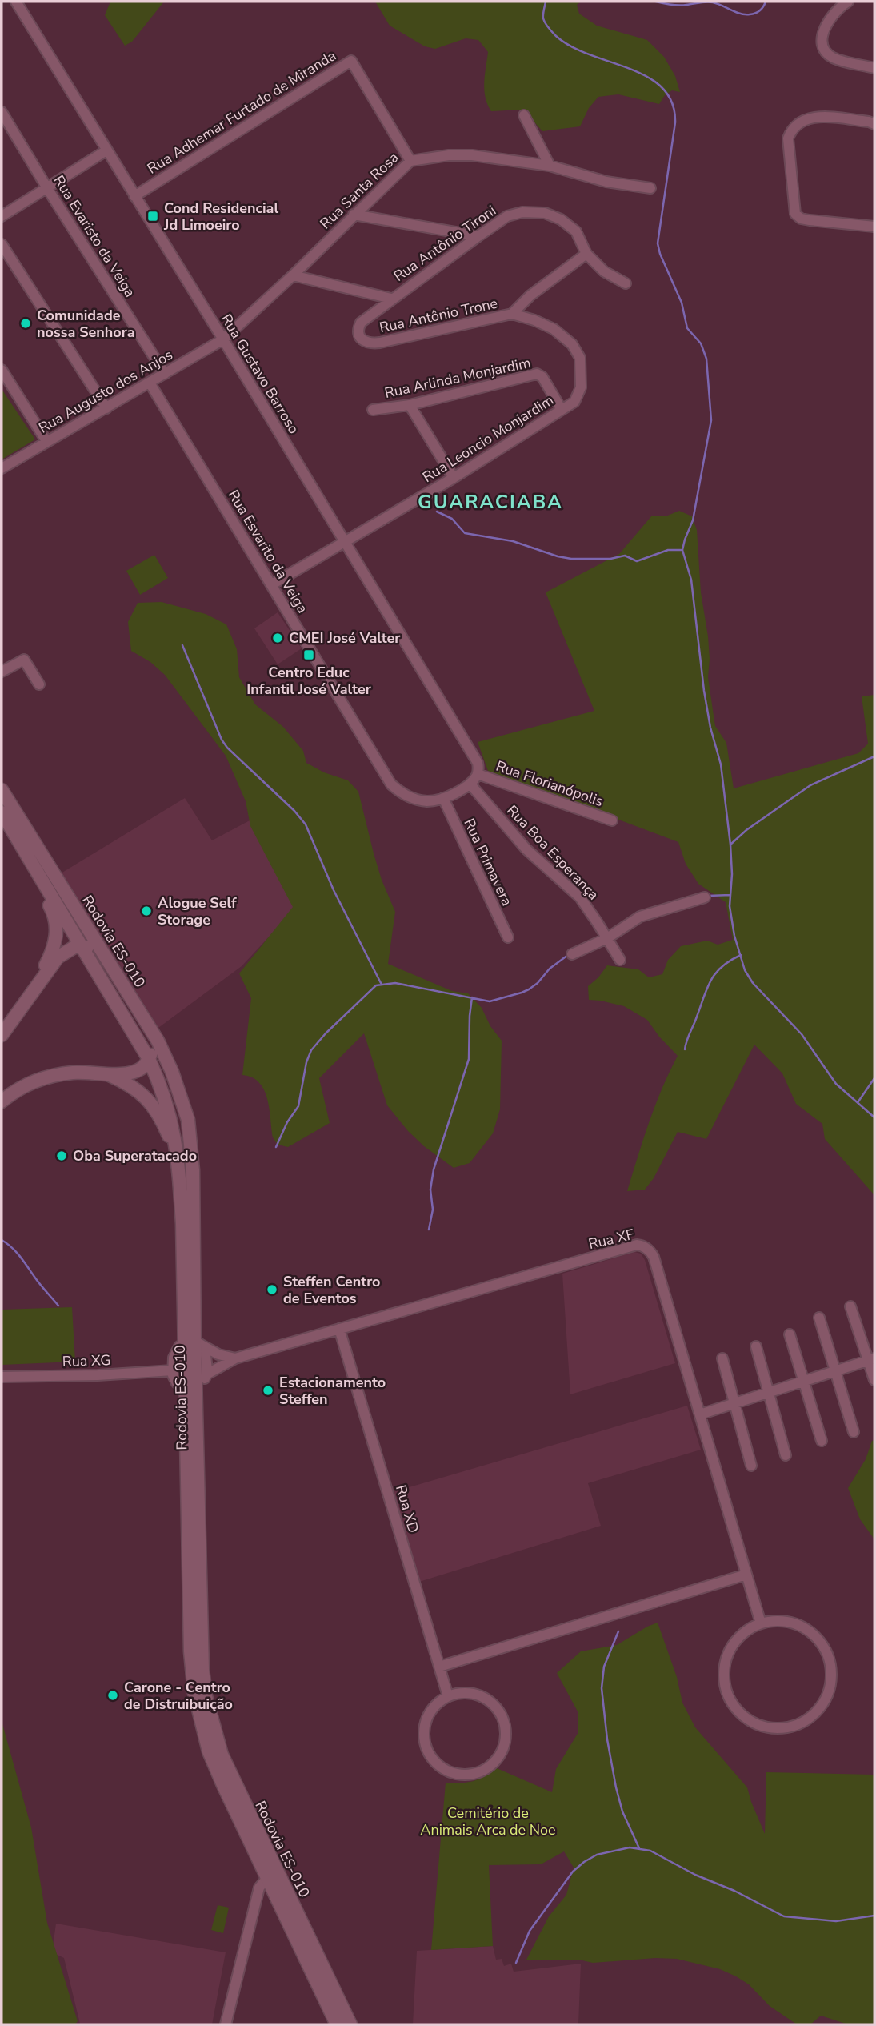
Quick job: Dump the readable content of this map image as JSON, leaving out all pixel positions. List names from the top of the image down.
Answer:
{
  "streets": {
    "main road": ["Rodovia ES-010"],
    "street": [
      "Rua Adhemar Furtado de Miranda",
      "Rua Santa Rosa",
      "Rua Evaristo da Veiga",
      "Rua Antônio Tironi",
      "Rua Antônio Trone",
      "Rua Gustavo Barroso",
      "Rua Arlinda Monjardim",
      "Rua Augusto dos Anjos",
      "Rua Leoncio Monjardim",
      "Rua Esvarito da Veiga",
      "Rua Florianópolis",
      "Rua Boa Esperança",
      "Rua Primavera",
      "Rua XF",
      "Rua XG",
      "Rua XD"
    ]
  },
  "crossings": [
    ["Rua Adhemar Furtado de Miranda", "Rua Santa Rosa"],
    ["Rua Adhemar Furtado de Miranda", "Rua Gustavo Barroso"],
    ["Rua Santa Rosa", "Rua Gustavo Barroso"],
    ["Rua Santa Rosa", "Rua Augusto dos Anjos"],
    ["Rua Evaristo da Veiga", "Rua Augusto dos Anjos"],
    ["Rua Antônio Tironi", "Rua Antônio Trone"],
    ["Rua Antônio Trone", "Rua Leoncio Monjardim"],
    ["Rua Gustavo Barroso", "Rua Augusto dos Anjos"],
    ["Rua Gustavo Barroso", "Rua Leoncio Monjardim"],
    ["Rua Gustavo Barroso", "Rua Esvarito da Veiga"],
    ["Rua Gustavo Barroso", "Rua Florianópolis"],
    ["Rua Arlinda Monjardim", "Rua Leoncio Monjardim"],
    ["Rua Augusto dos Anjos", "Rua Esvarito da Veiga"],
    ["Rua Leoncio Monjardim", "Rua Esvarito da Veiga"],
    ["Rua Esvarito da Veiga", "Rua Florianópolis"],
    ["Rua Esvarito da Veiga", "Rua Boa Esperança"],
    ["Rua Esvarito da Veiga", "Rua Primavera"],
    ["Rodovia ES-010", "Rua XF"],
    ["Rua XF", "Rua XD"]
  ],
  "districts": ["GUARACIABA"],
  "parks": ["Cemitério de Animais Arca de Noe"],
  "places": {
    "transit": ["Cond Residencial Jd Limoeiro", "Centro Educ Infantil José Valter"],
    "other": [
      "Comunidade nossa Senhora",
      "CMEI José Valter",
      "Alogue Self Storage",
      "Oba Superatacado",
      "Steffen Centro de Eventos",
      "Estacionamento Steffen",
      "Carone - Centro de Distruibuição"
    ]
  }
}
